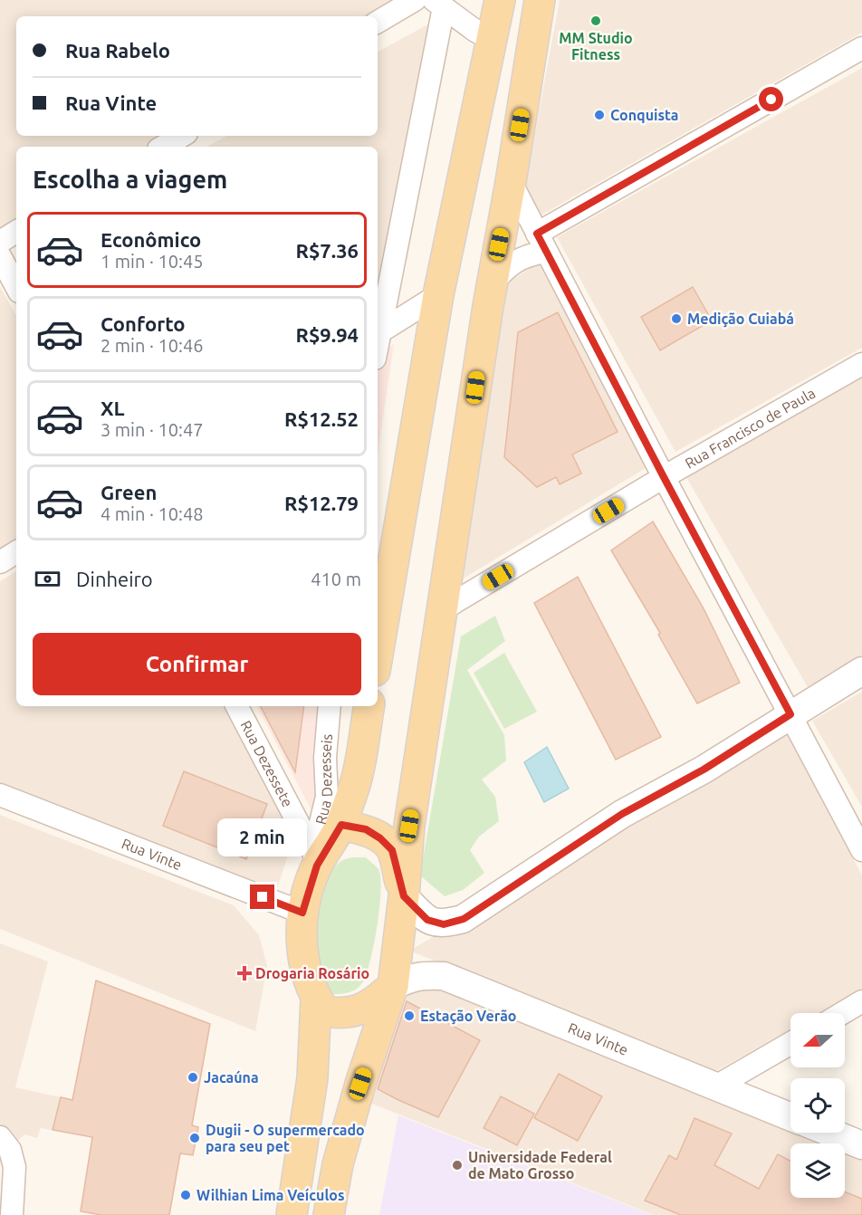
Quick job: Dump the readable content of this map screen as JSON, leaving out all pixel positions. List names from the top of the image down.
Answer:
{
  "streets": {
    "street": [
      "Rua Francisco de Paula",
      "Rua Dezessete",
      "Rua Dezesseis",
      "Rua Vinte"
    ]
  },
  "crossings": [
    ["Rua Dezessete", "Rua Dezesseis"]
  ],
  "places": {
    "other": [
      "MM Studio Fitness",
      "Conquista",
      "Medição Cuiabá",
      "Estação Verão",
      "Jacaúna",
      "Dugii - O supermercado para seu pet",
      "Universidade Federal de Mato Grosso",
      "Wilhian Lima Veículos"
    ],
    "health": ["Drogaria Rosário"]
  },
  "north": "left",
  "page": {
    "banner": ["Rua Rabelo", "Rua Vinte"],
    "heading": "Escolha a viagem",
    "list": [
      {
        "name": "Econômico",
        "note": "1 min · 10:45",
        "value": "R$7.36"
      },
      {
        "name": "Conforto",
        "note": "2 min · 10:46",
        "value": "R$9.94"
      },
      {
        "name": "XL",
        "note": "3 min · 10:47",
        "value": "R$12.52"
      },
      {
        "name": "Green",
        "note": "4 min · 10:48",
        "value": "R$12.79"
      }
    ],
    "pay": ["Dinheiro", "410 m"],
    "buttons": "Confirmar",
    "bubble": "2 min"
  }
}
